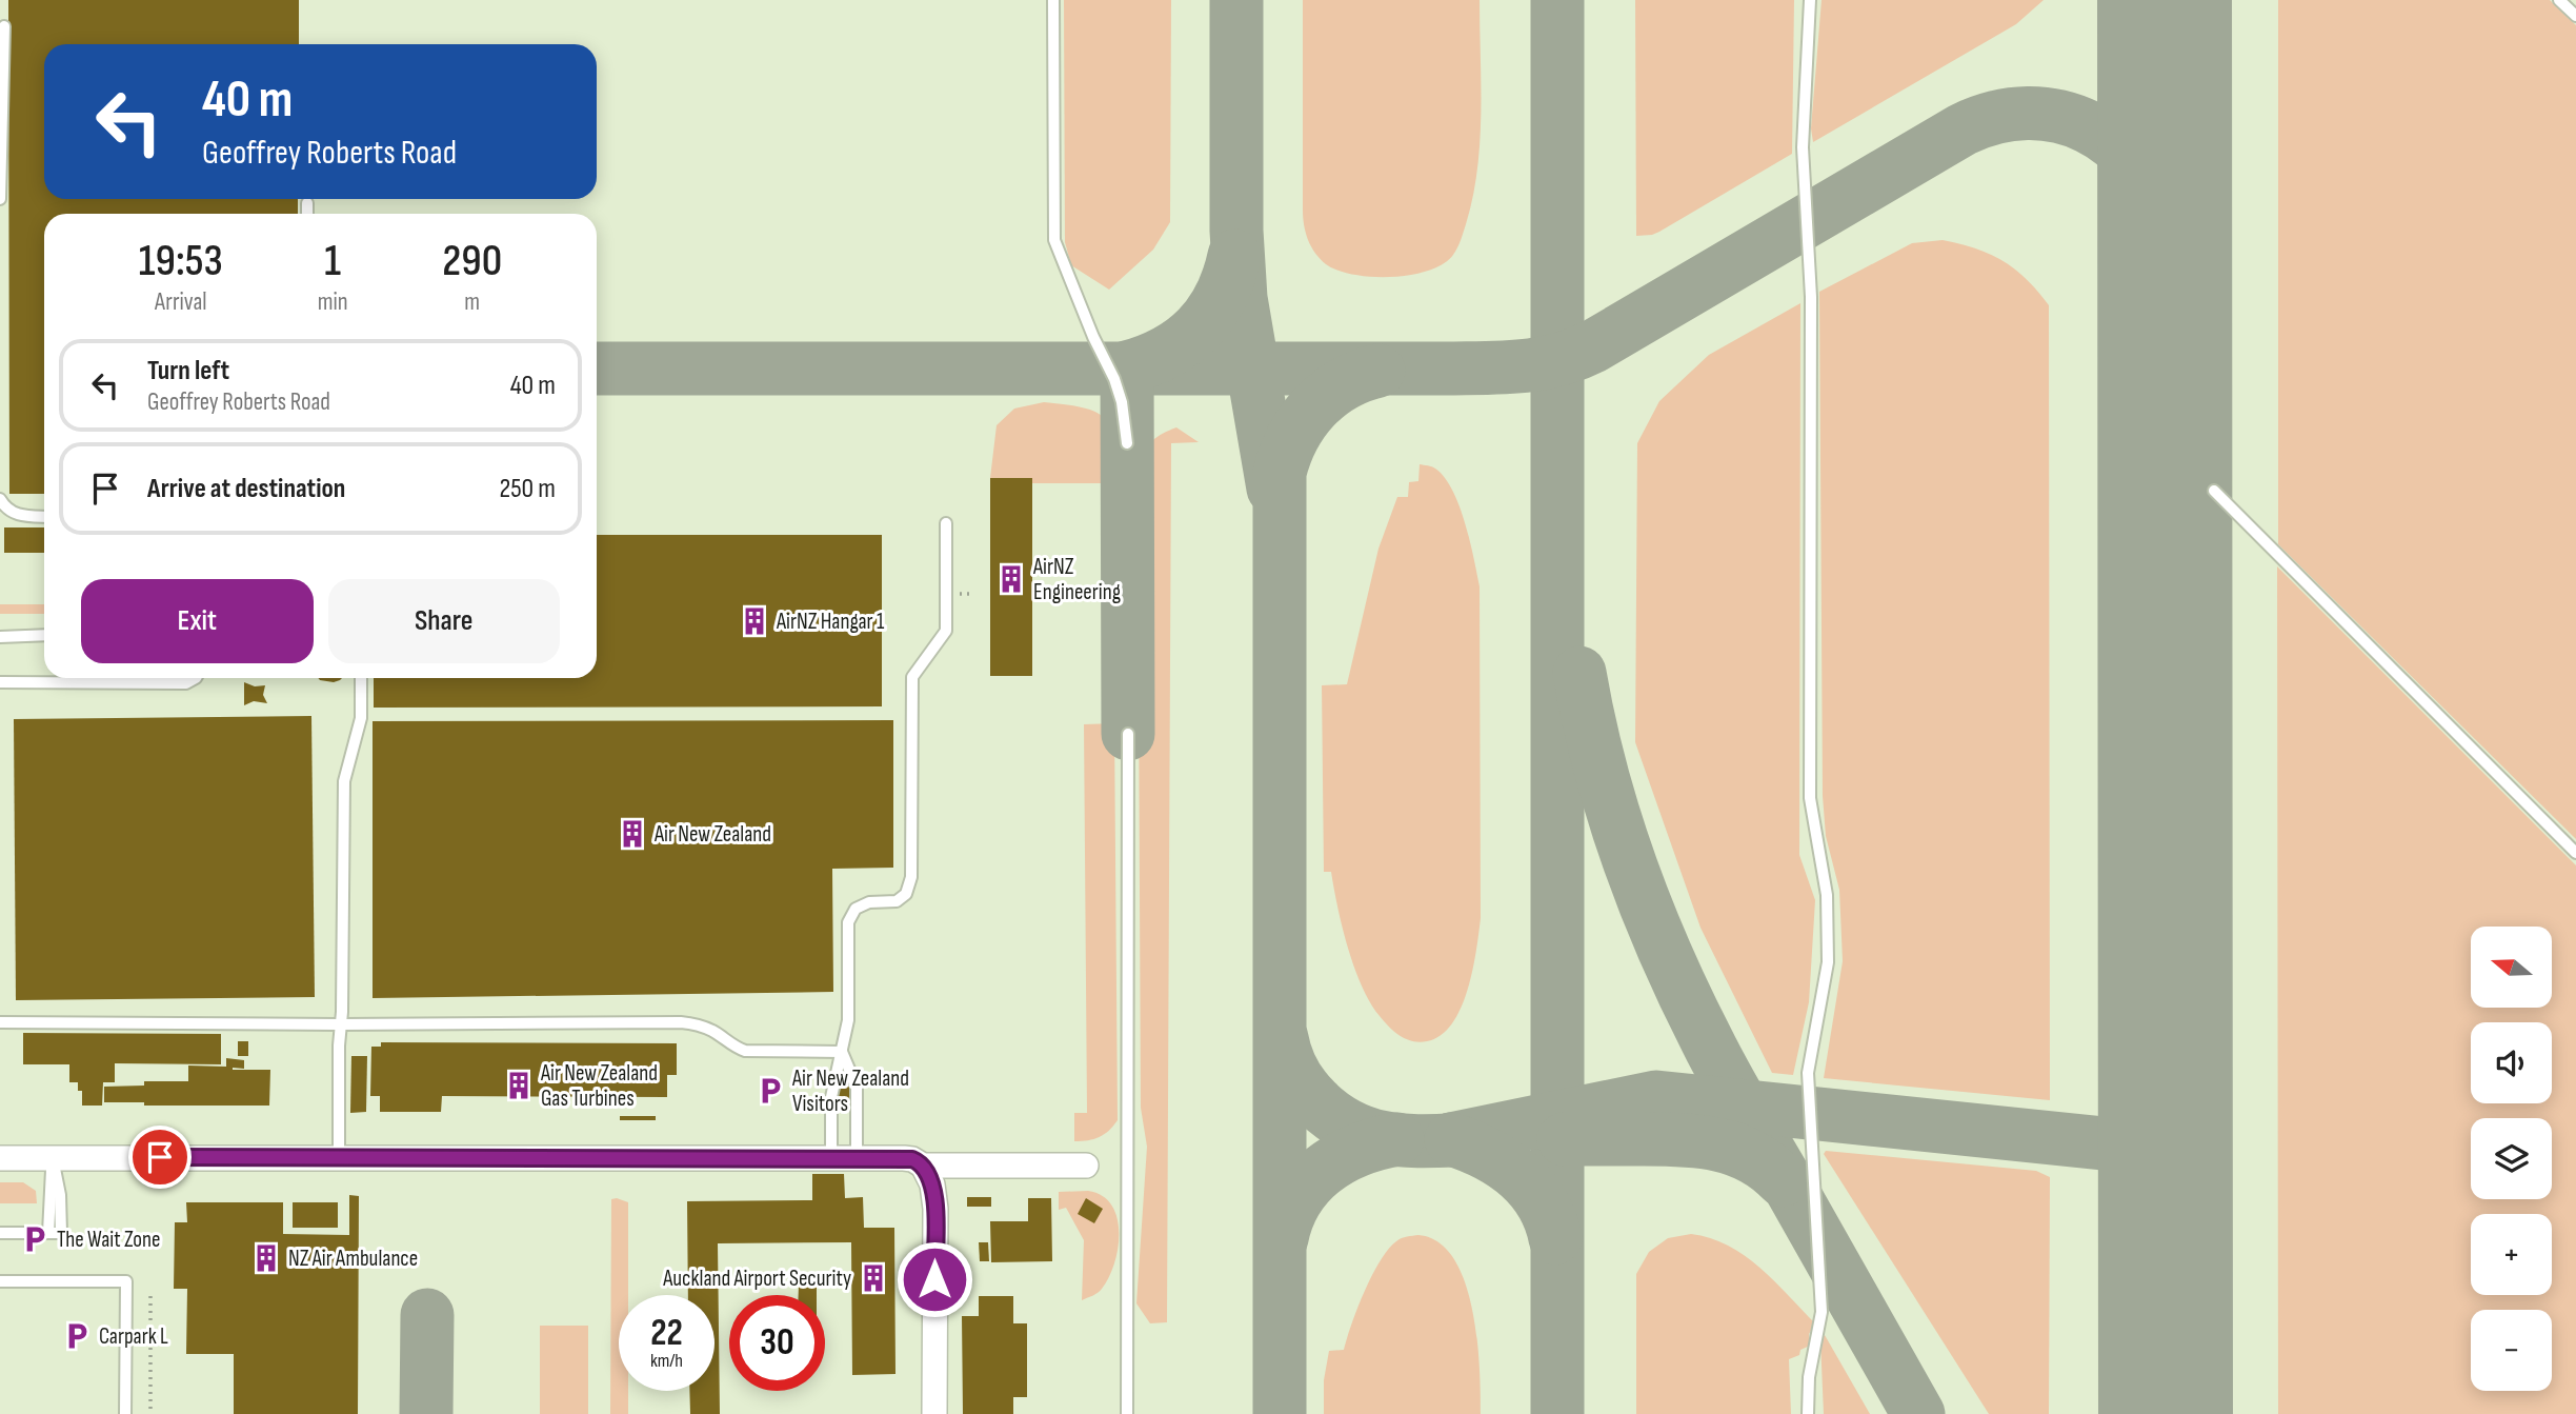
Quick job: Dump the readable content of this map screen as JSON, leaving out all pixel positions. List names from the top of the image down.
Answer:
{
  "places": {
    "building": [
      "AirNZ Engineering",
      "AirNZ Hangar 1",
      "Air New Zealand",
      "Air New Zealand Gas Turbines",
      "NZ Air Ambulance",
      "Auckland Airport Security"
    ],
    "parking": ["Air New Zealand Visitors", "The Wait Zone", "Carpark L"]
  },
  "north": "left",
  "page": {
    "turn": ["40 m", "Geoffrey Roberts Road"],
    "eta": [
      "19:53",
      "Arrival",
      "1",
      "min",
      "290",
      "m"
    ],
    "list": [
      {
        "name": "Turn left",
        "note": "Geoffrey Roberts Road",
        "value": "40 m"
      },
      {
        "name": "Arrive at destination",
        "value": "250 m"
      }
    ],
    "buttons": ["Exit", "Share"],
    "map_buttons": ["+", "−"],
    "speed": "22 km/h",
    "limit": "30"
  }
}
